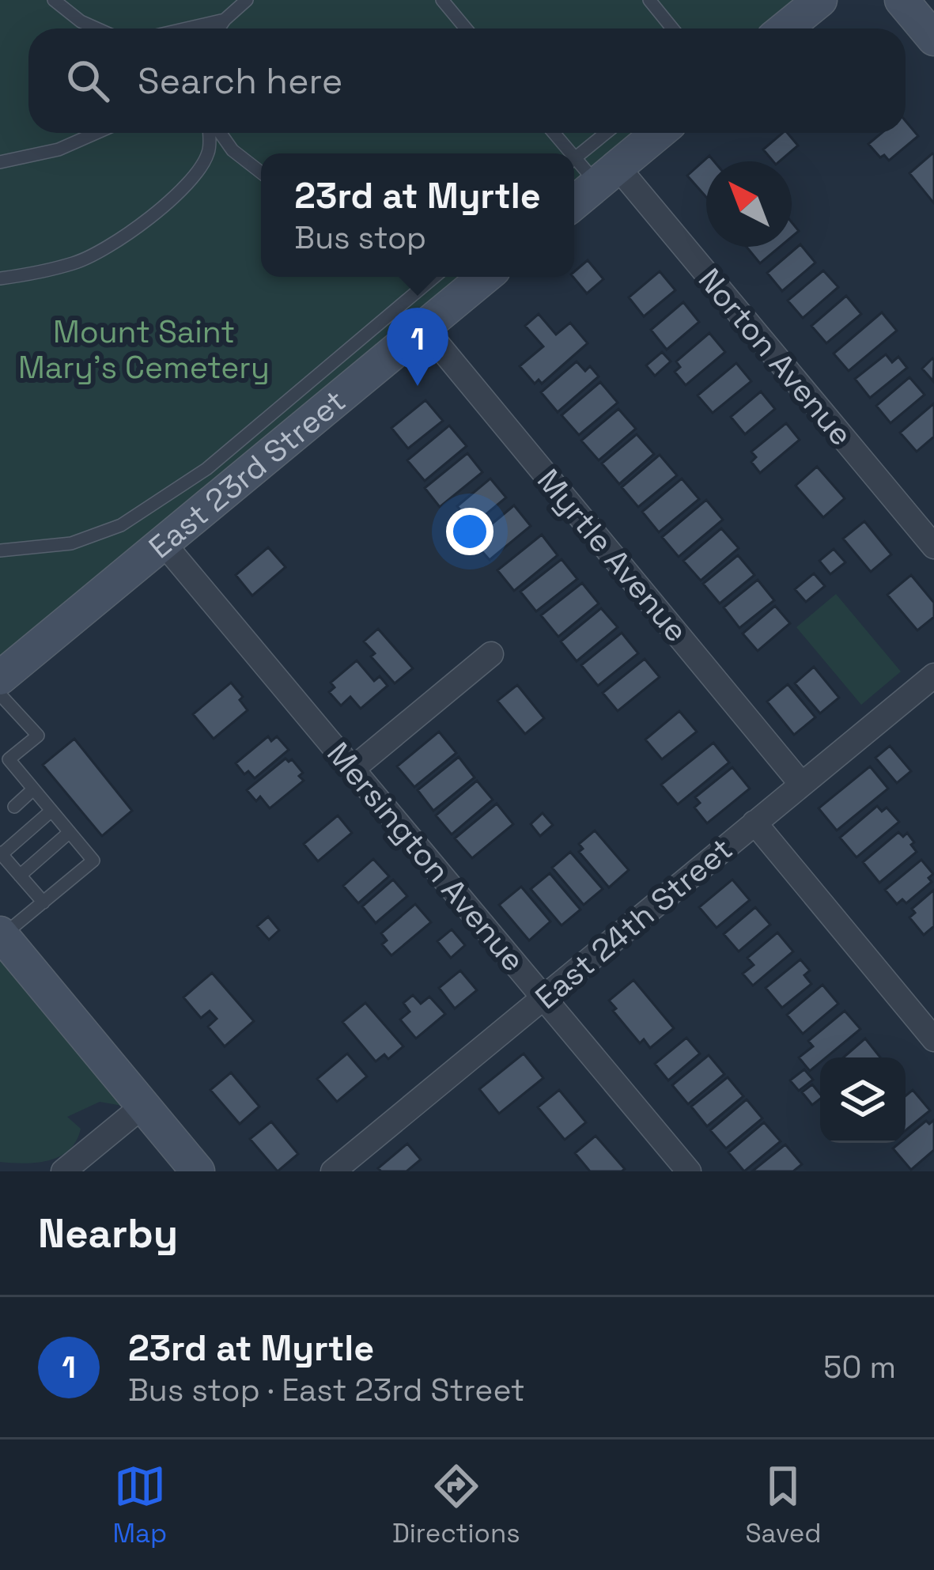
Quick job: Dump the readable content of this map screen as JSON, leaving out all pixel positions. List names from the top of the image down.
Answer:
{
  "streets": {
    "main road": ["East 23rd Street"],
    "street": [
      "Norton Avenue",
      "Myrtle Avenue",
      "Mersington Avenue",
      "East 24th Street"
    ]
  },
  "crossings": [
    ["East 23rd Street", "Myrtle Avenue"],
    ["East 23rd Street", "Mersington Avenue"],
    ["Myrtle Avenue", "East 24th Street"],
    ["Mersington Avenue", "East 24th Street"]
  ],
  "parks": ["Mount Saint Mary's Cemetery"],
  "north": "top left",
  "page": {
    "search": "Search here",
    "popup": ["23rd at Myrtle", "Bus stop"],
    "pins": "1",
    "heading": "Nearby",
    "list": [
      {
        "mark": "1",
        "name": "23rd at Myrtle",
        "note": "Bus stop · East 23rd Street",
        "value": "50 m"
      }
    ],
    "nav": ["Map", "Directions", "Saved"]
  }
}
